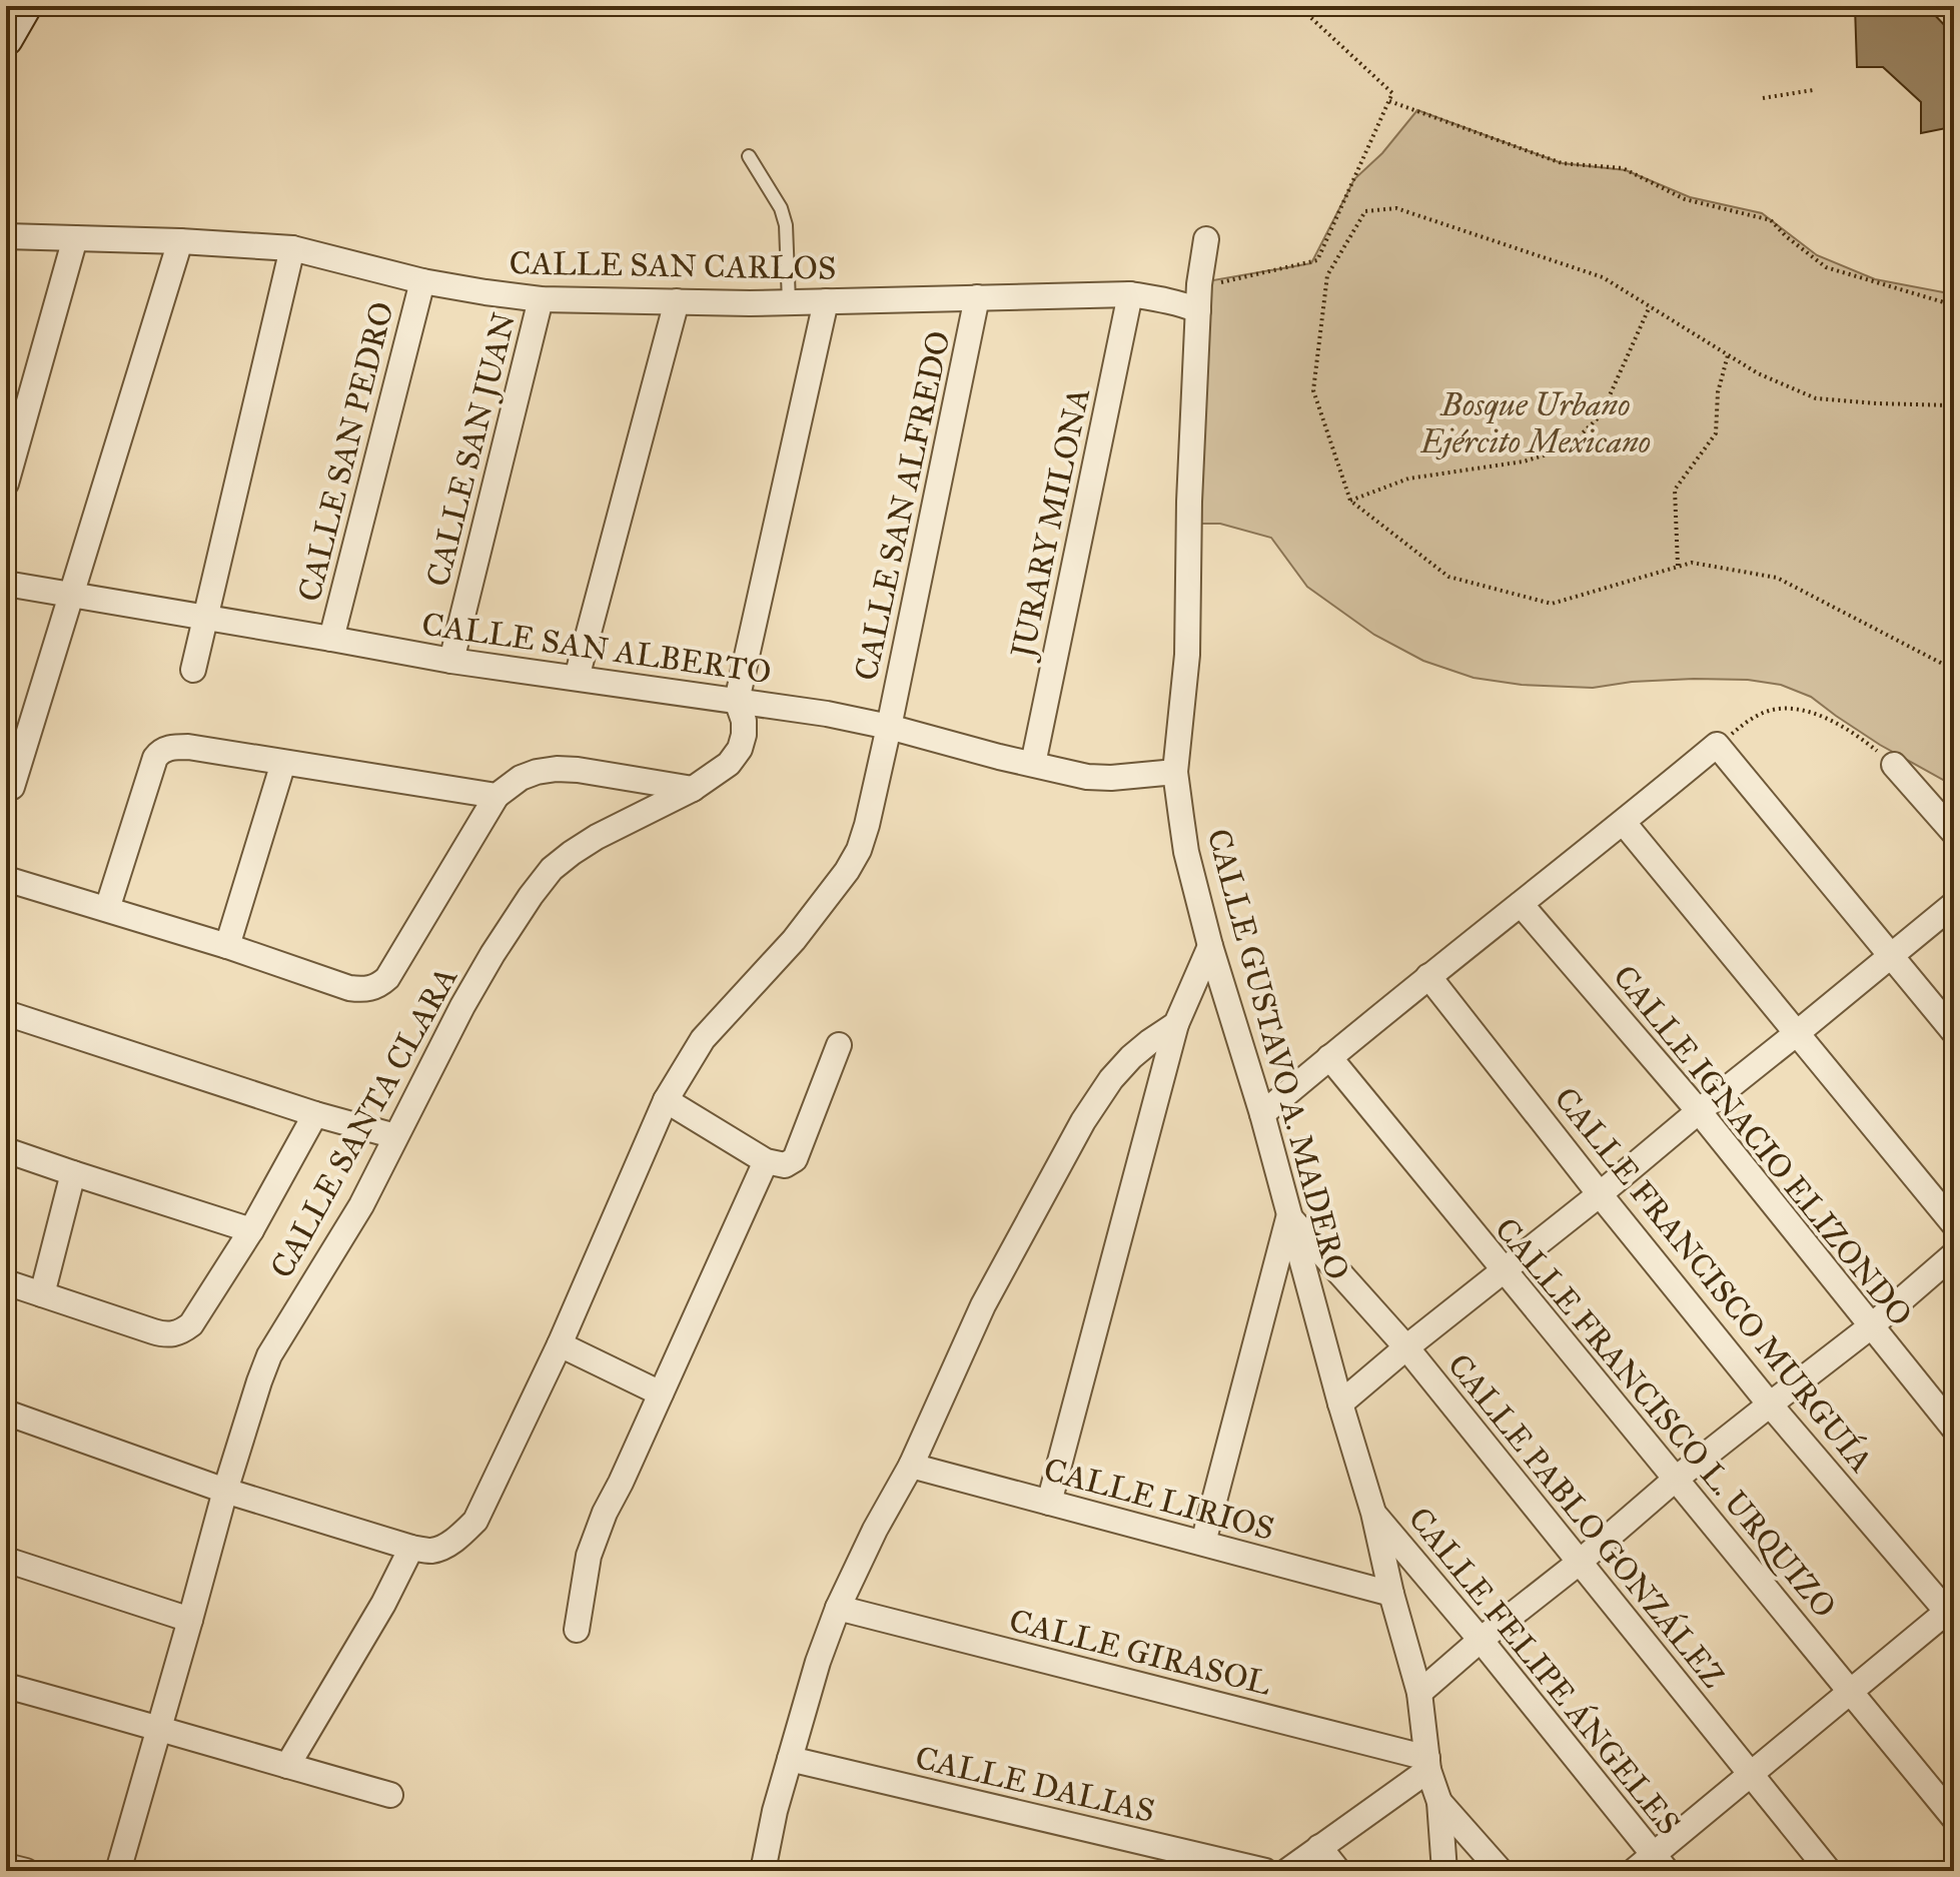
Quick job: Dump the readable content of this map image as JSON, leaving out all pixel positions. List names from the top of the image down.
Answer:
{
  "streets": {
    "street": [
      "CALLE SAN CARLOS",
      "CALLE SAN JUAN",
      "CALLE SAN PEDRO",
      "CALLE SAN ALFREDO",
      "JURARY MILONA",
      "CALLE SAN ALBERTO",
      "CALLE GUSTAVO A. MADERO",
      "CALLE SANTA CLARA",
      "CALLE IGNACIO ELIZONDO",
      "CALLE FRANCISCO MURGUÍA",
      "CALLE FRANCISCO L. URQUIZO",
      "CALLE LIRIOS",
      "CALLE PABLO GONZÁLEZ",
      "CALLE GIRASOL",
      "CALLE FELIPE ÁNGELES",
      "CALLE DALIAS"
    ]
  },
  "crossings": [
    ["CALLE SAN CARLOS", "CALLE SAN JUAN"],
    ["CALLE SAN CARLOS", "CALLE SAN PEDRO"],
    ["CALLE SAN CARLOS", "CALLE SAN ALFREDO"],
    ["CALLE SAN CARLOS", "JURARY MILONA"],
    ["CALLE SAN CARLOS", "CALLE GUSTAVO A. MADERO"],
    ["CALLE SAN JUAN", "CALLE SAN ALBERTO"],
    ["CALLE SAN PEDRO", "CALLE SAN ALBERTO"],
    ["CALLE SAN ALFREDO", "CALLE SAN ALBERTO"],
    ["JURARY MILONA", "CALLE SAN ALBERTO"],
    ["CALLE SAN ALBERTO", "CALLE GUSTAVO A. MADERO"],
    ["CALLE SAN ALBERTO", "CALLE SANTA CLARA"],
    ["CALLE GUSTAVO A. MADERO", "CALLE LIRIOS"],
    ["CALLE GUSTAVO A. MADERO", "CALLE PABLO GONZÁLEZ"],
    ["CALLE GUSTAVO A. MADERO", "CALLE GIRASOL"],
    ["CALLE GUSTAVO A. MADERO", "CALLE FELIPE ÁNGELES"]
  ],
  "parks": ["Bosque Urbano Ejército Mexicano"]
}
